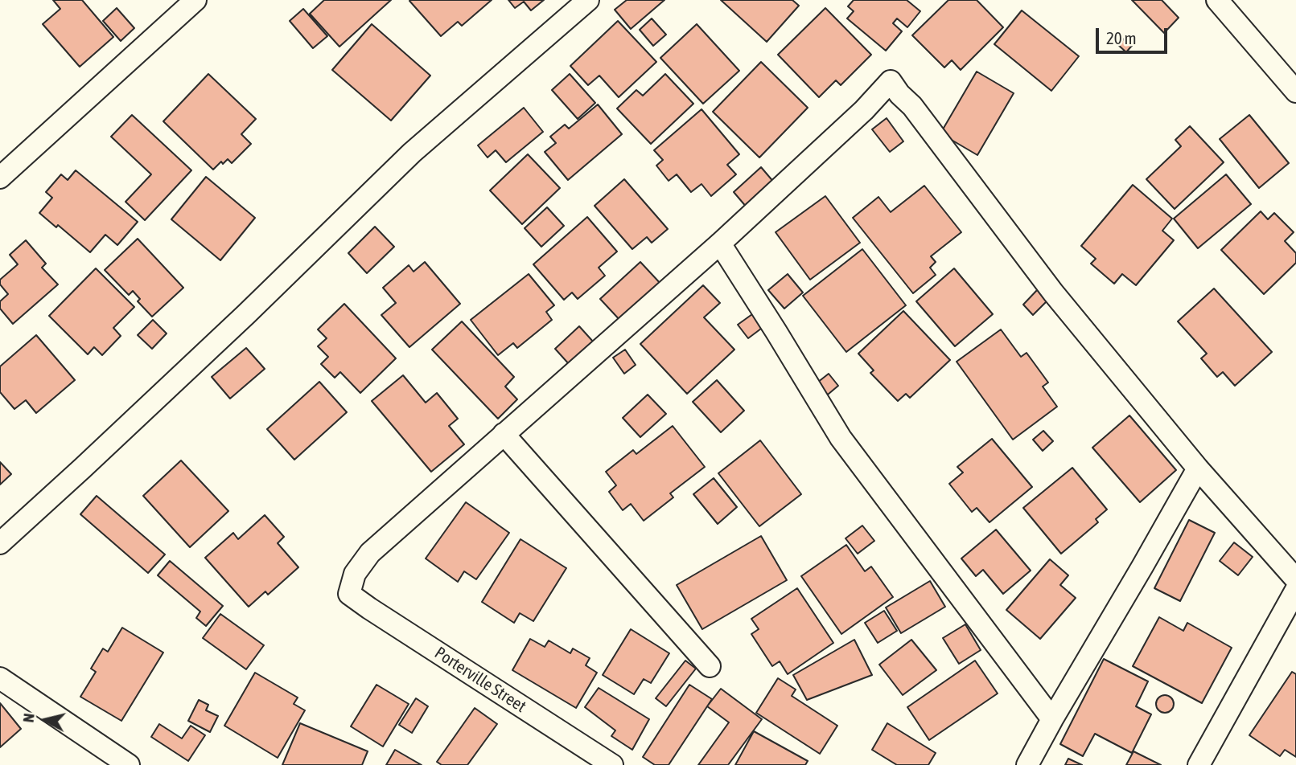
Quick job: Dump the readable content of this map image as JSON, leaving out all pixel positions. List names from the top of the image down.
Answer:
{
  "streets": {
    "street": ["Porterville Street"]
  },
  "scale_bar": "20 m",
  "north": "left"
}
